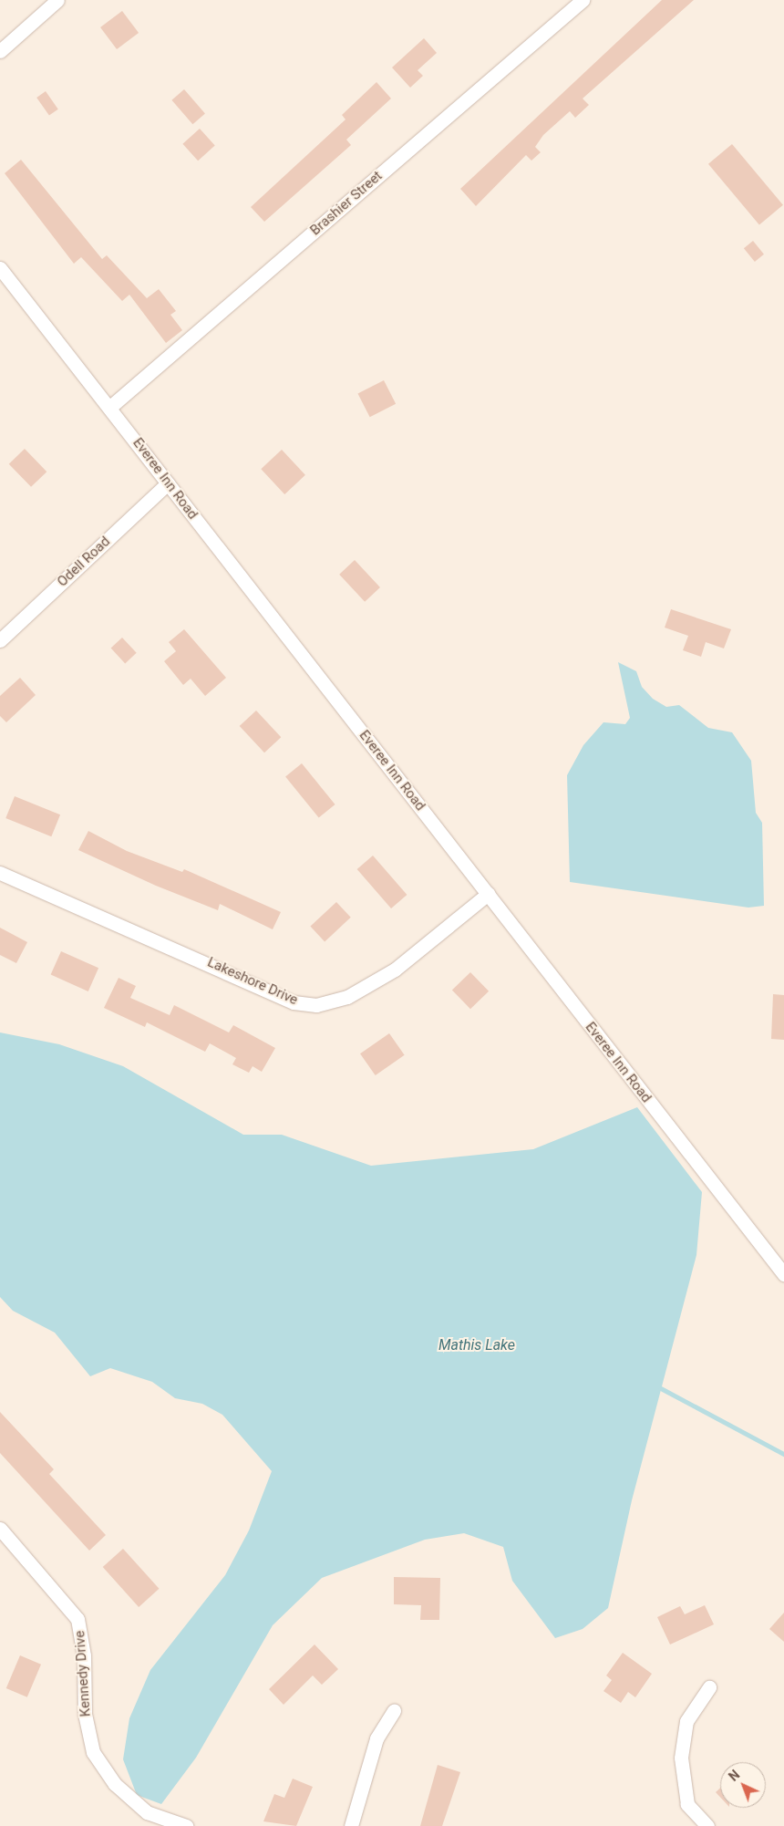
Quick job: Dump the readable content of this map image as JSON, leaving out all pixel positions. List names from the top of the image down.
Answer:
{
  "streets": {
    "street": [
      "Brashier Street",
      "Everee Inn Road",
      "Odell Road",
      "Lakeshore Drive",
      "Kennedy Drive"
    ]
  },
  "crossings": [
    ["Brashier Street", "Everee Inn Road"],
    ["Everee Inn Road", "Odell Road"],
    ["Everee Inn Road", "Lakeshore Drive"]
  ],
  "water": ["Mathis Lake"],
  "north": "top left"
}
